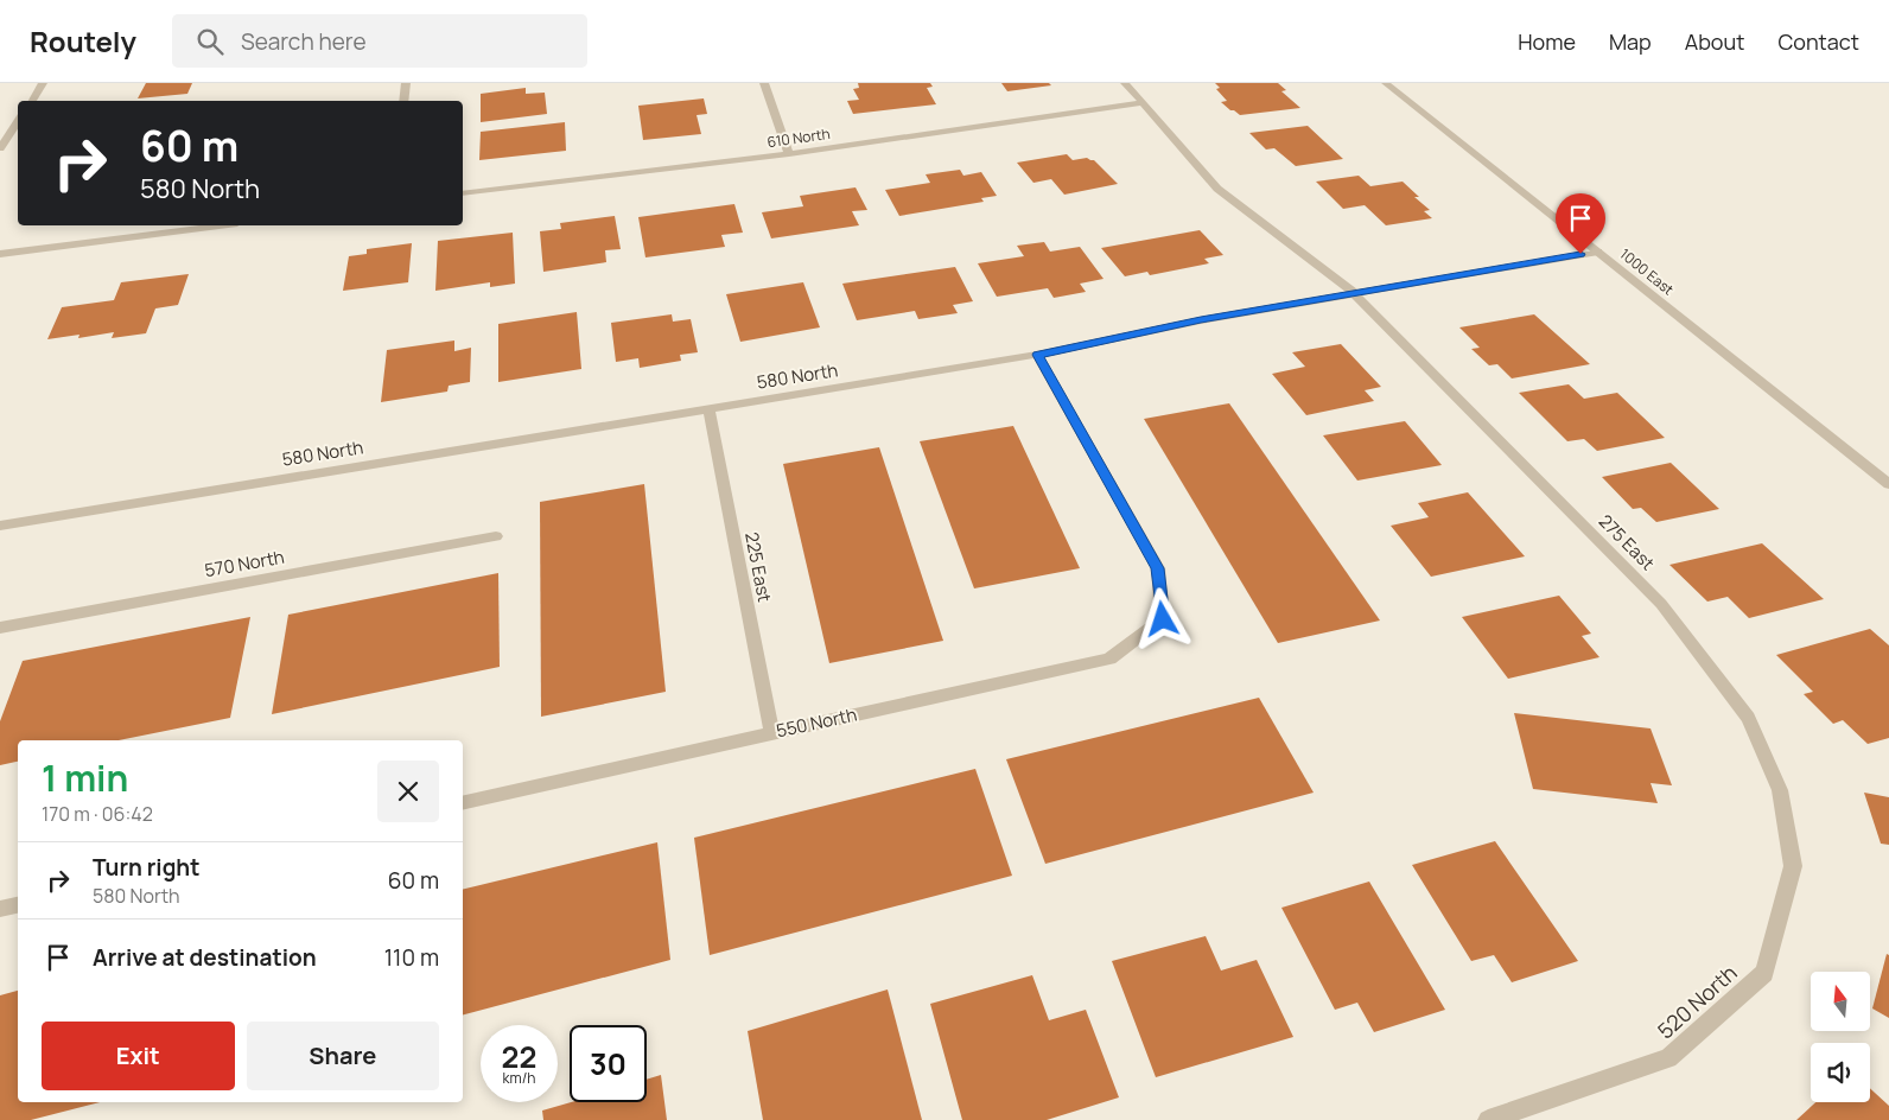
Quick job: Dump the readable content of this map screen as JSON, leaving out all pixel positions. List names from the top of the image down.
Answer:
{
  "streets": {
    "street": [
      "610 North",
      "1000 East",
      "580 North",
      "275 East",
      "570 North",
      "225 East",
      "550 North",
      "520 North"
    ]
  },
  "crossings": [
    ["610 North", "275 East"],
    ["1000 East", "580 North"],
    ["580 North", "275 East"],
    ["580 North", "225 East"],
    ["580 North", "550 North"],
    ["275 East", "520 North"],
    ["225 East", "550 North"]
  ],
  "north": "top",
  "page": {
    "header": "Routely",
    "search": "Search here",
    "nav": [
      "Home",
      "Map",
      "About",
      "Contact"
    ],
    "turn": ["60 m", "580 North"],
    "heading": ["1 min", "170 m · 06:42"],
    "list": [
      {
        "name": "Turn right",
        "note": "580 North",
        "value": "60 m"
      },
      {
        "name": "Arrive at destination",
        "value": "110 m"
      }
    ],
    "buttons": ["Exit", "Share"],
    "speed": "22 km/h",
    "limit": "30"
  }
}
